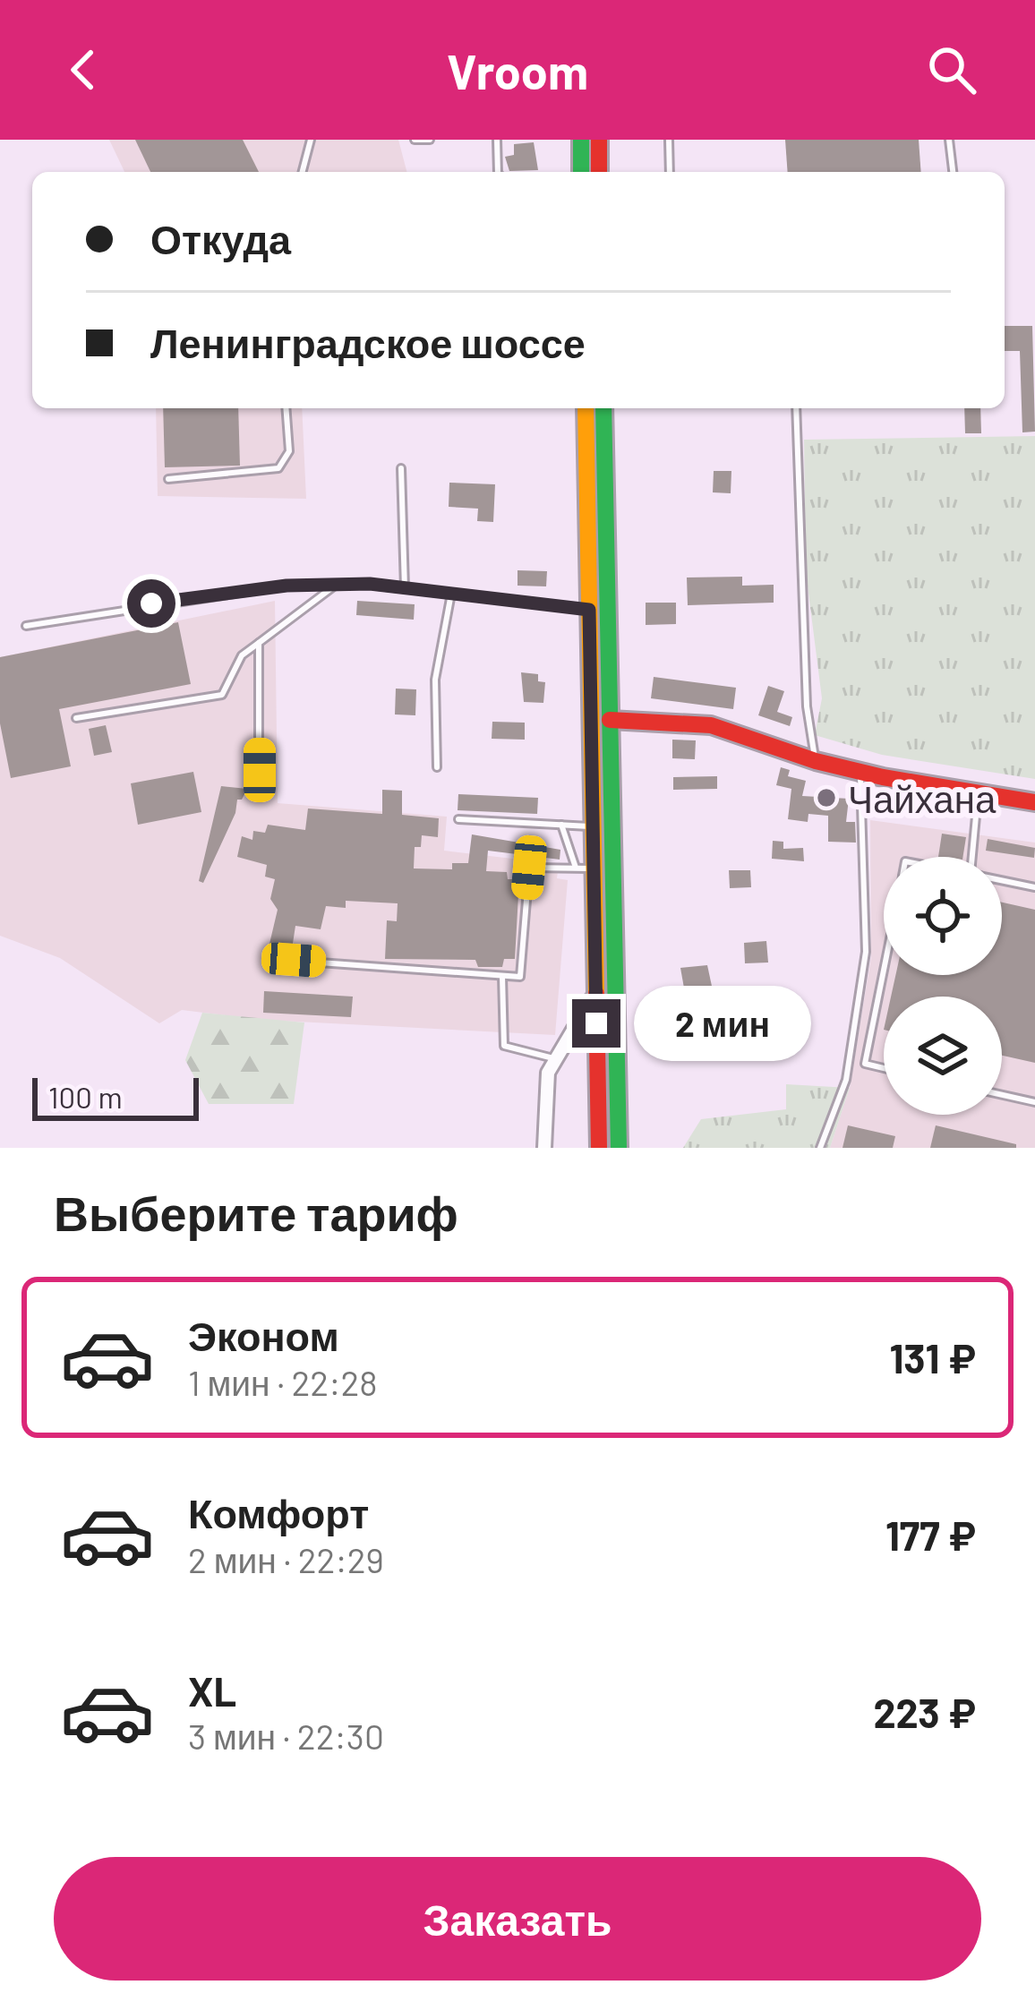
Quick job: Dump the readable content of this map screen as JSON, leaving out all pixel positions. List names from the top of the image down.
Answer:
{
  "places": ["Чайхана"],
  "scale_bar": "100 m",
  "page": {
    "header": "Vroom",
    "banner": ["Откуда", "Ленинградское шоссе"],
    "bubble": "2 мин",
    "scale": "100 m",
    "heading": "Выберите тариф",
    "list": [
      {
        "name": "Эконом",
        "note": "1 мин · 22:28",
        "value": "131 ₽"
      },
      {
        "name": "Комфорт",
        "note": "2 мин · 22:29",
        "value": "177 ₽"
      },
      {
        "name": "XL",
        "note": "3 мин · 22:30",
        "value": "223 ₽"
      }
    ],
    "buttons": "Заказать"
  }
}
